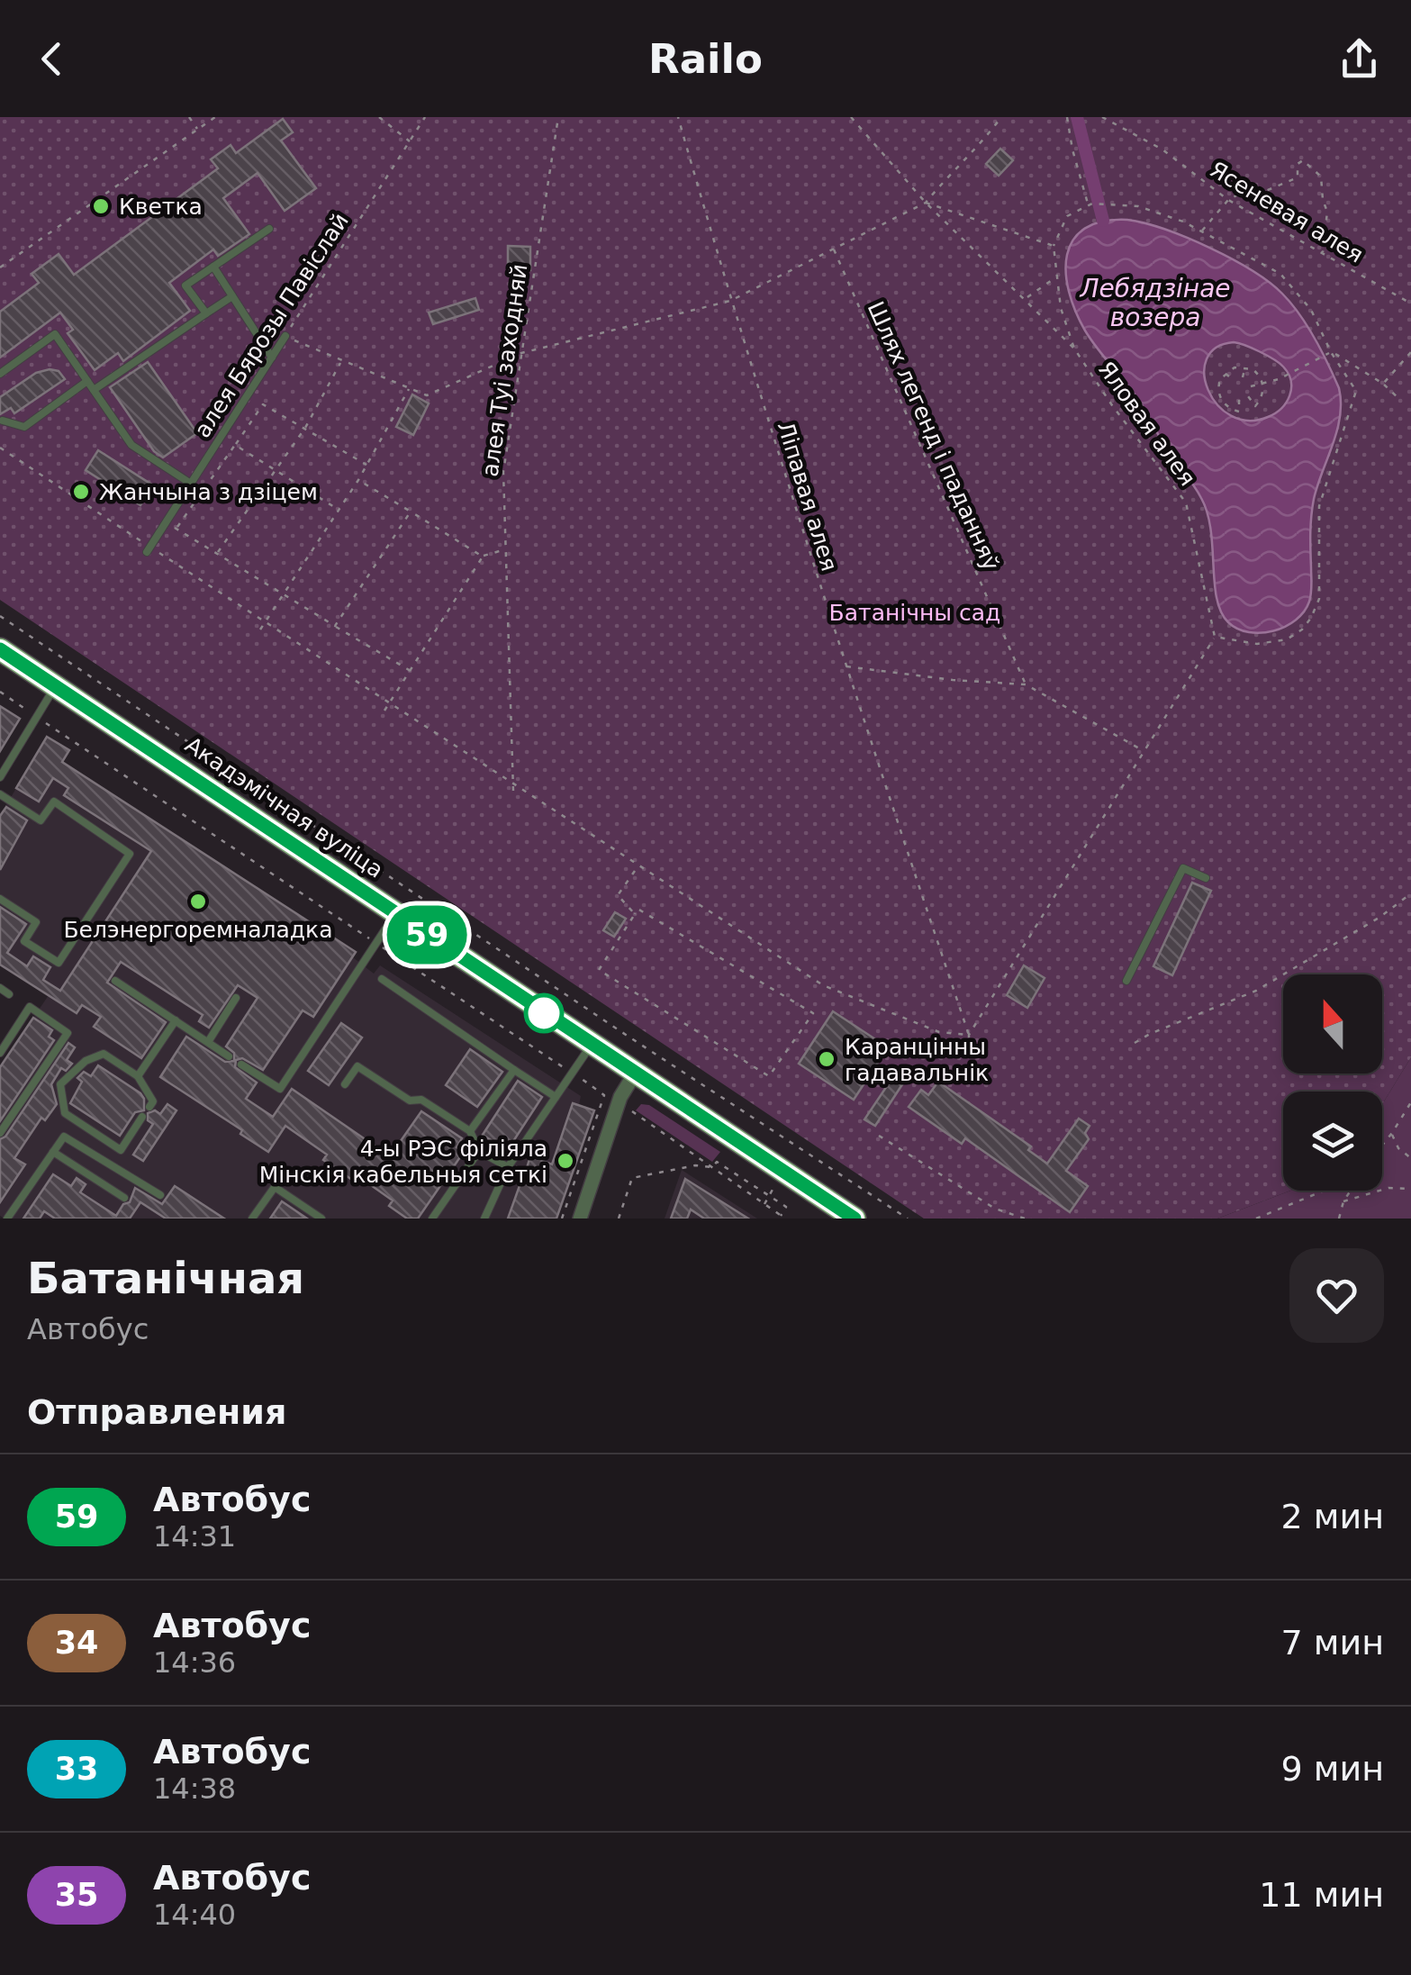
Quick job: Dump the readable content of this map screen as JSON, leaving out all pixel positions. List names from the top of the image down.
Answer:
{
  "streets": {
    "main road": ["Акадэмічная вуліца"],
    "lane": ["алея Бярозы Павіслай"],
    "path": [
      "Ясеневая алея",
      "алея Туі заходняй",
      "Яловая алея",
      "Шлях легенд і паданняў",
      "Ліпавая алея"
    ]
  },
  "water": ["Лебядзінае возера"],
  "parks": ["Батанічны сад"],
  "places": [
    "Кветка",
    "Жанчына з дзіцем",
    "Белэнергоремналадка",
    "Каранцінны гадавальнік",
    "4-ы РЭС філіяла Мінскія кабельныя сеткі"
  ],
  "lines": ["bus line 59"],
  "north": "top",
  "page": {
    "header": "Railo",
    "on_map": "59",
    "heading": [
      ["Батанічная", "Автобус"],
      "Отправления"
    ],
    "list": [
      {
        "mark": "59",
        "name": "Автобус",
        "note": "14:31",
        "value": "2 мин"
      },
      {
        "mark": "34",
        "name": "Автобус",
        "note": "14:36",
        "value": "7 мин"
      },
      {
        "mark": "33",
        "name": "Автобус",
        "note": "14:38",
        "value": "9 мин"
      },
      {
        "mark": "35",
        "name": "Автобус",
        "note": "14:40",
        "value": "11 мин"
      }
    ]
  }
}
